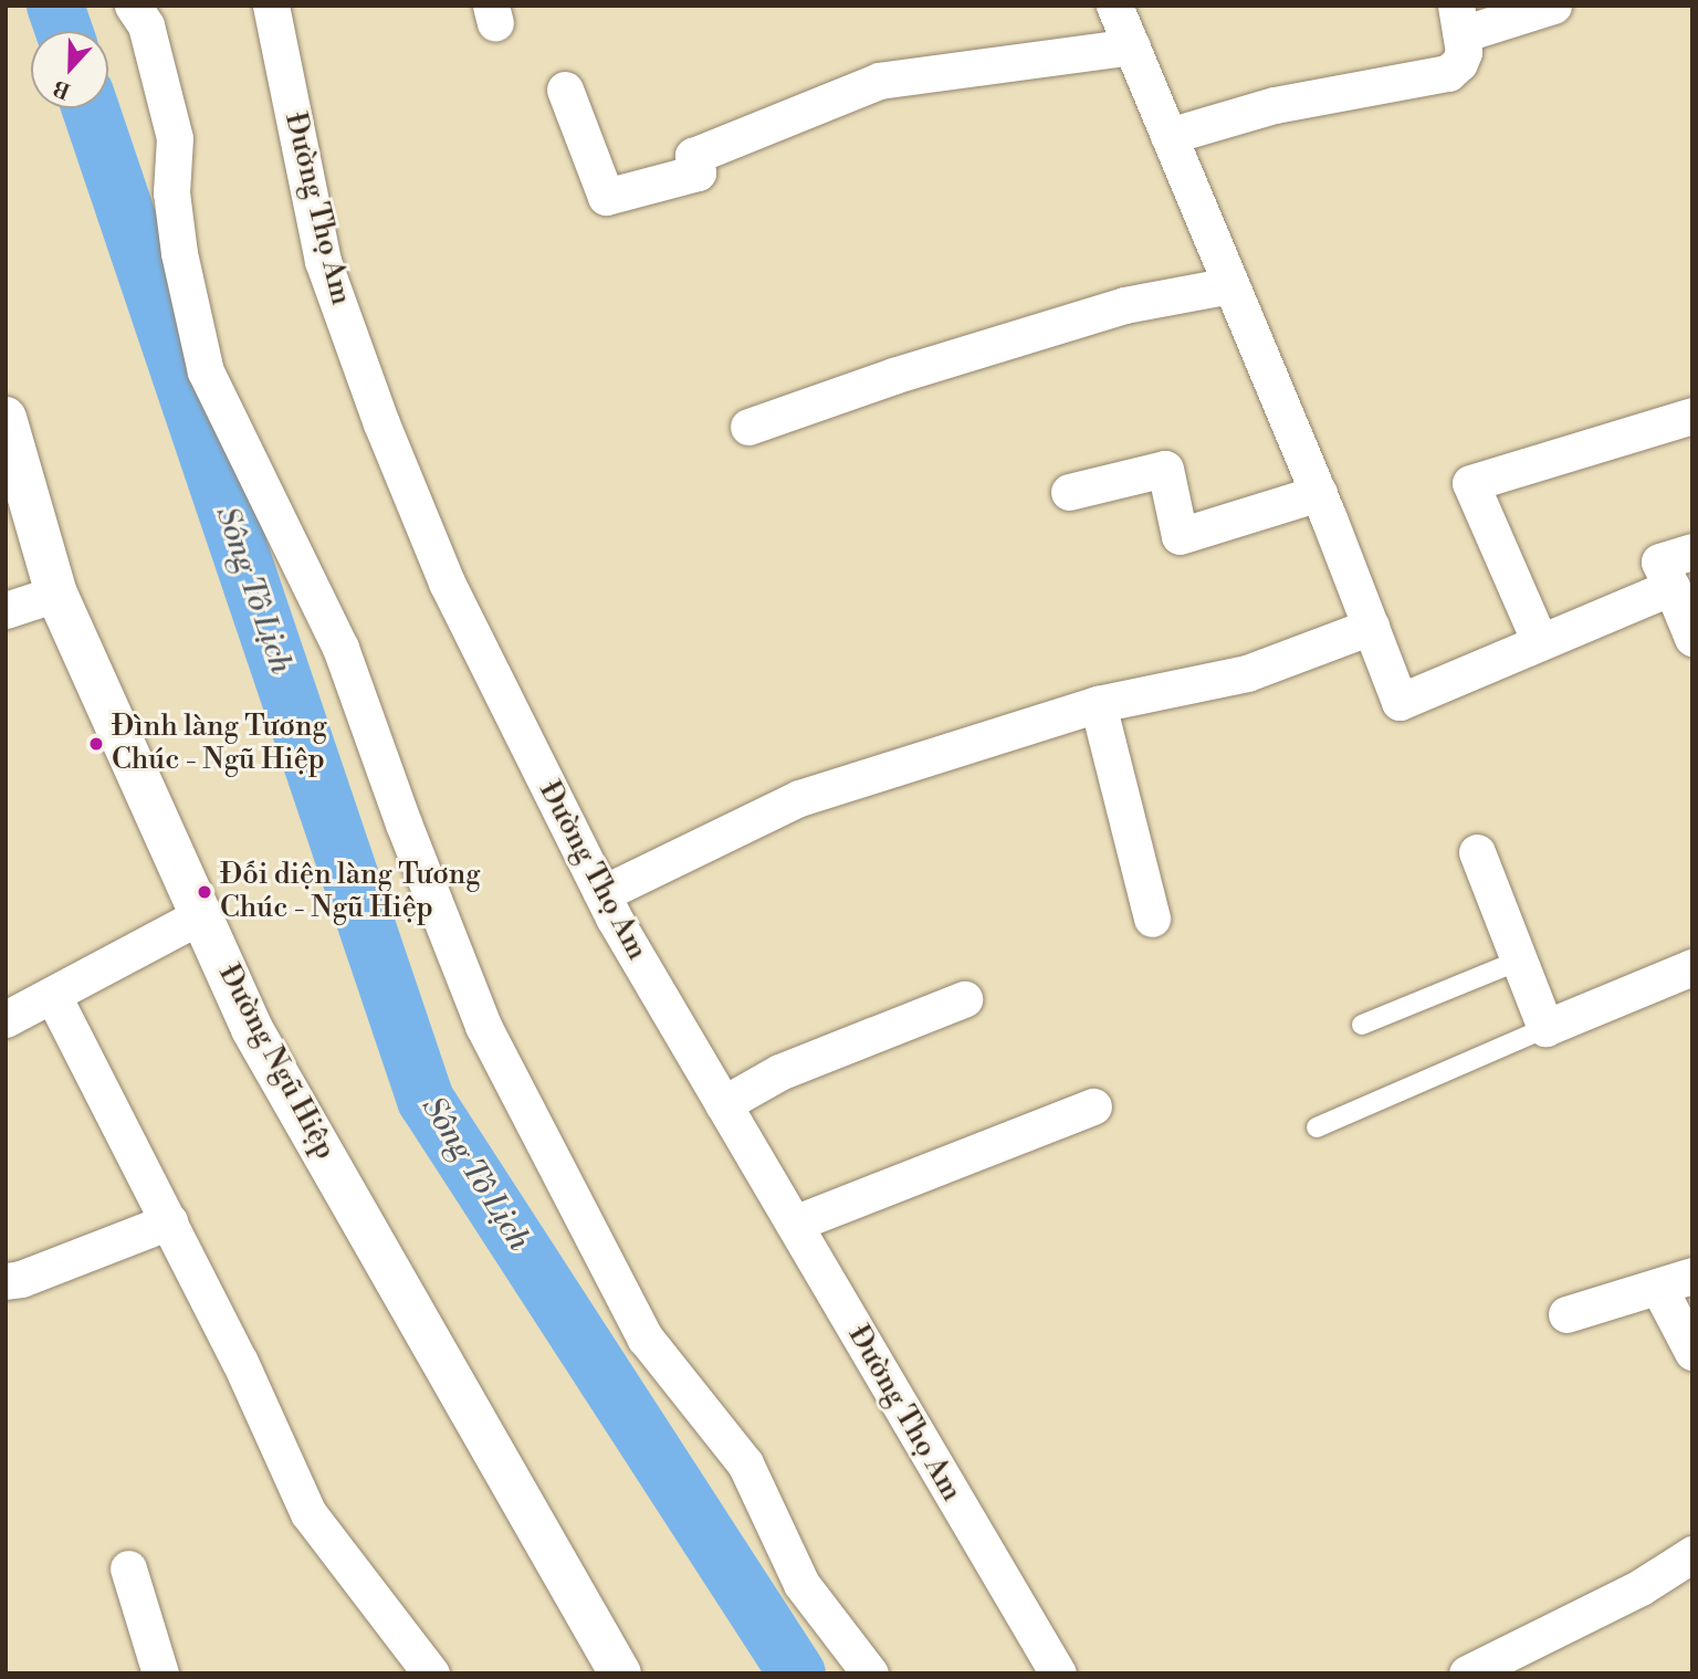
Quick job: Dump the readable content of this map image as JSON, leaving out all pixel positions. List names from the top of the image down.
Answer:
{
  "streets": {
    "street": ["Đường Thọ Am", "Đường Ngũ Hiệp"]
  },
  "water": ["Sông Tô Lịch"],
  "places": ["Đình làng Tương Chúc - Ngũ Hiệp", "Đối diện làng Tương Chúc - Ngũ Hiệp"],
  "north": "bottom"
}
